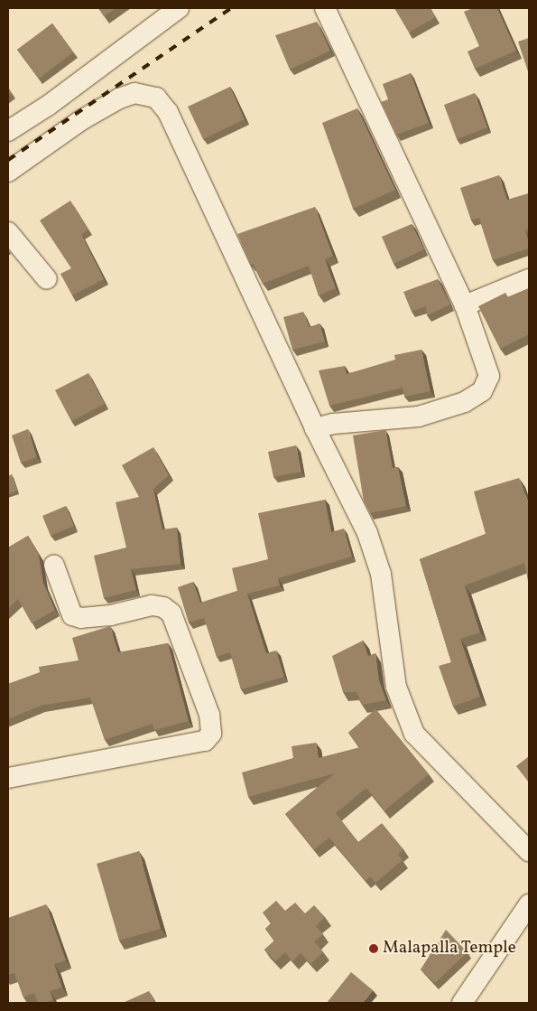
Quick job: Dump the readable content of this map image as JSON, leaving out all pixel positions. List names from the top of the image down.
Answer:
{
  "places": ["Malapalla Temple"]
}
